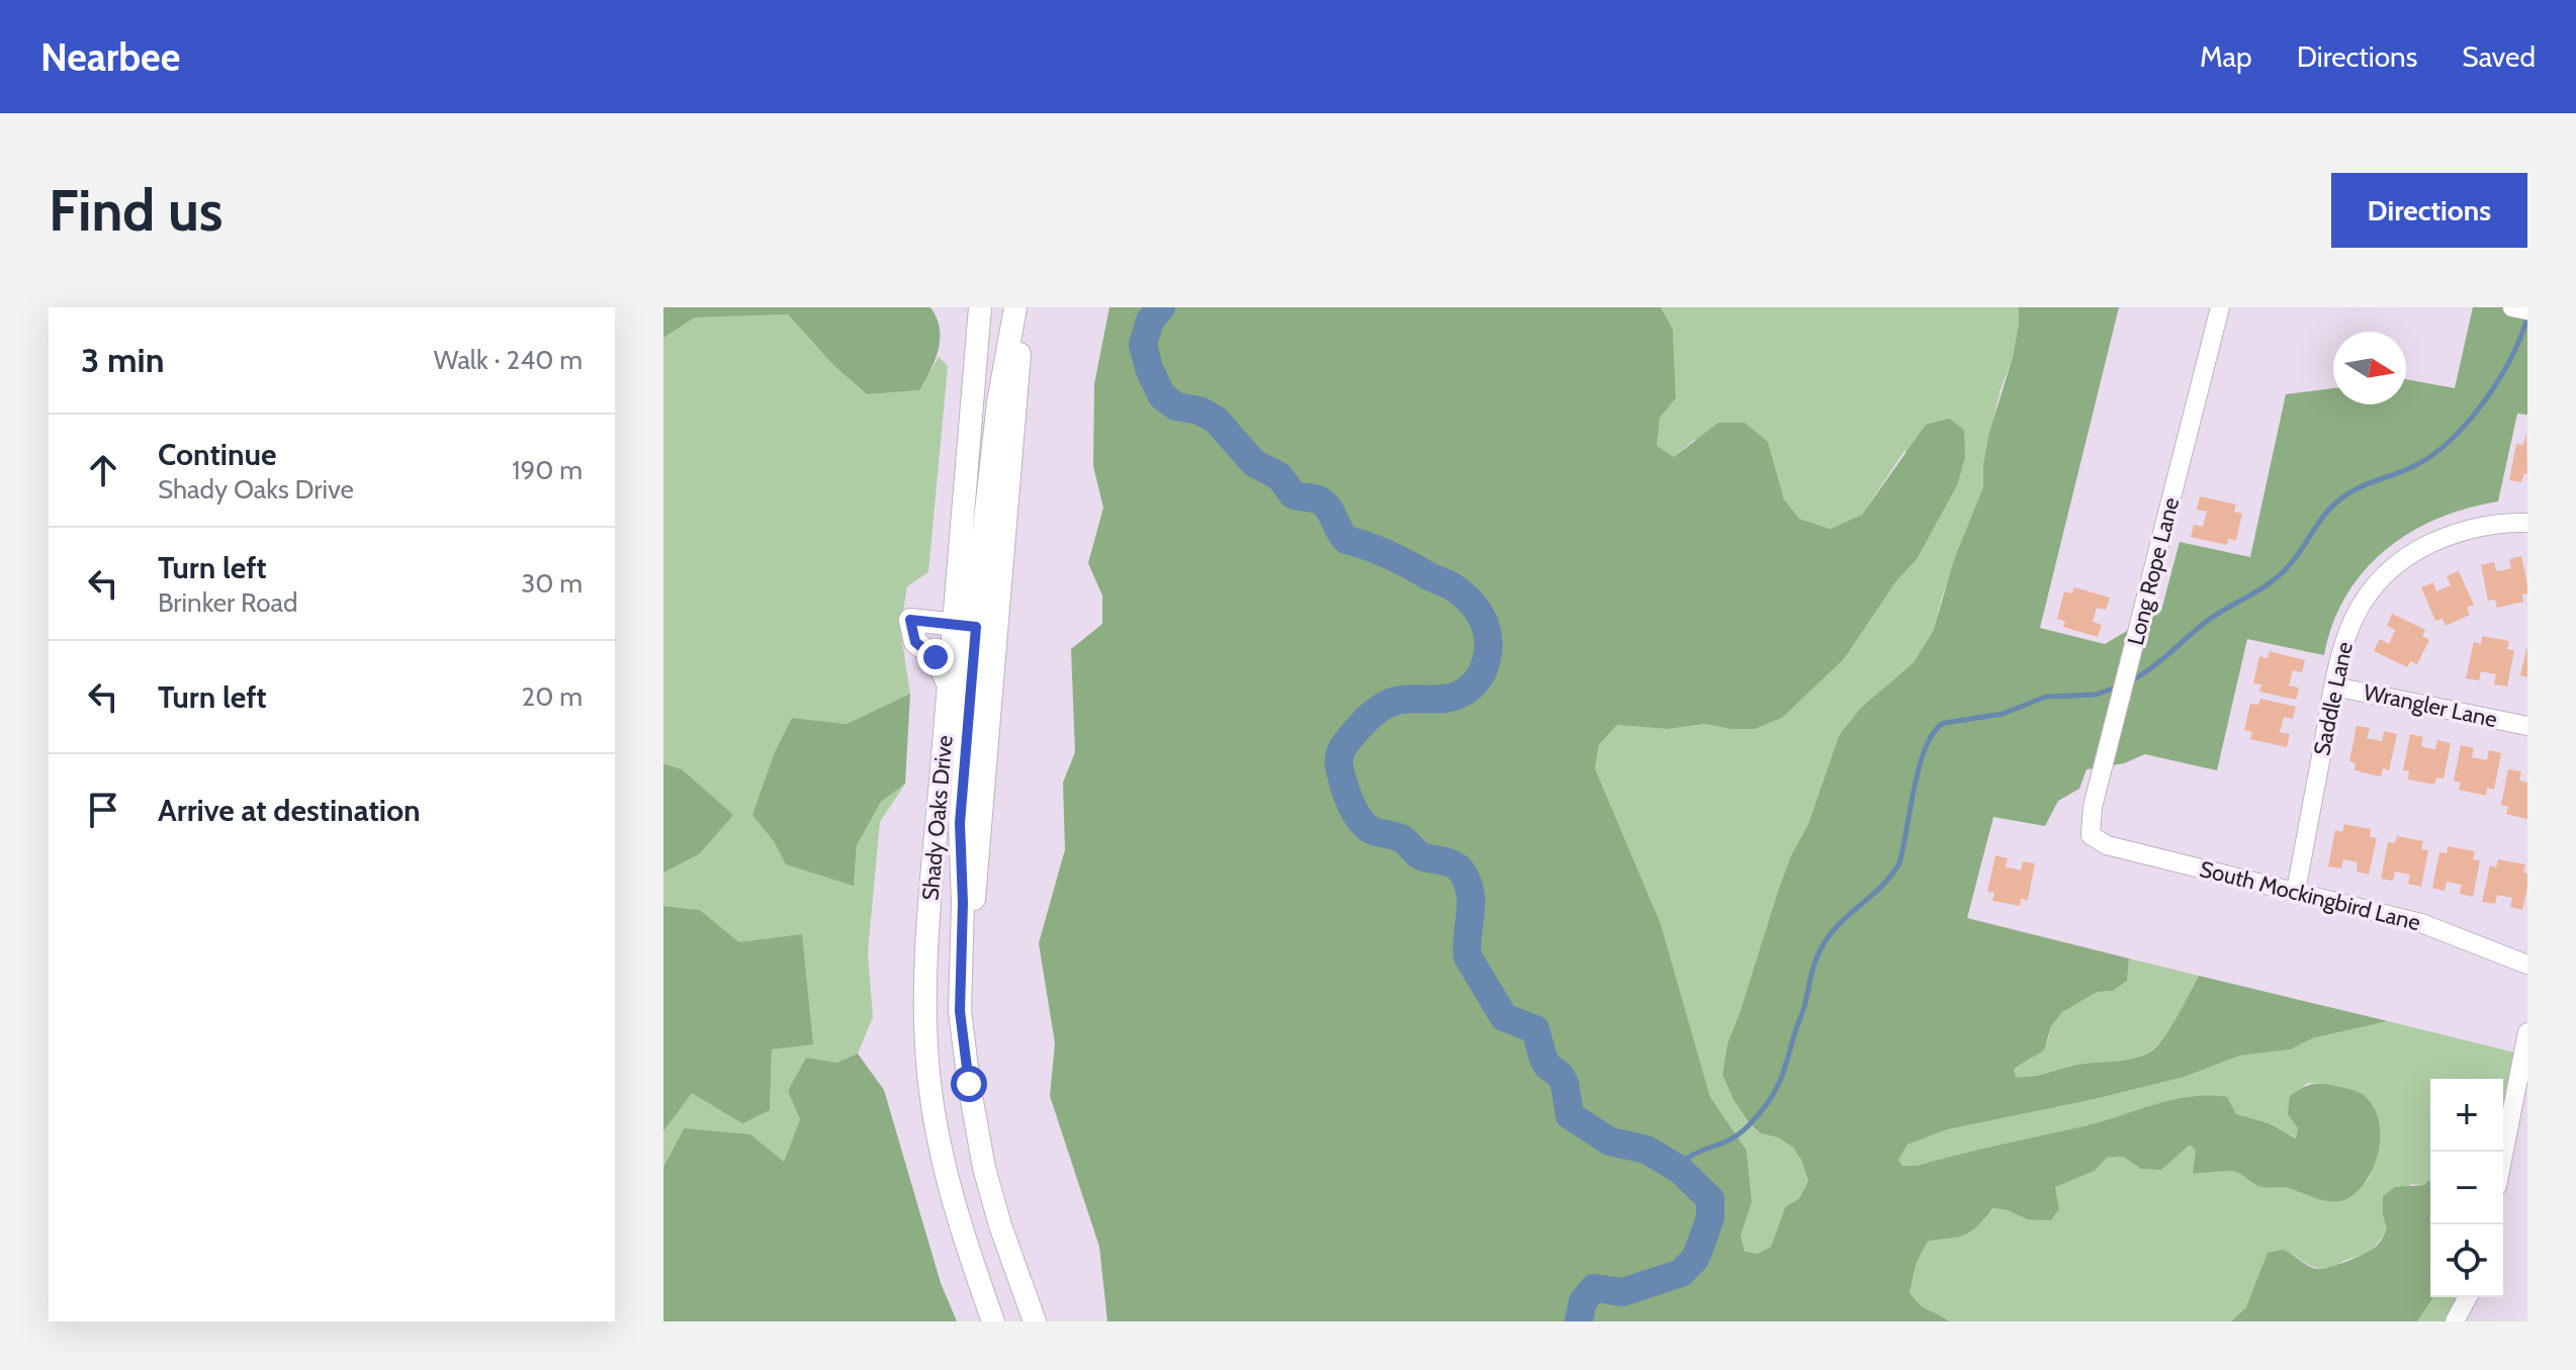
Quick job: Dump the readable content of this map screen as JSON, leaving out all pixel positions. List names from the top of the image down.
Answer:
{
  "streets": {
    "street": [
      "Long Rope Lane",
      "Saddle Lane",
      "Wrangler Lane",
      "Shady Oaks Drive",
      "South Mockingbird Lane"
    ]
  },
  "crossings": [
    ["Long Rope Lane", "South Mockingbird Lane"],
    ["Saddle Lane", "Wrangler Lane"],
    ["Saddle Lane", "South Mockingbird Lane"]
  ],
  "north": "right",
  "page": {
    "header": "Nearbee",
    "nav": ["Map", "Directions", "Saved"],
    "buttons": "Directions",
    "title": "Find us",
    "heading": ["3 min", "Walk · 240 m"],
    "list": [
      ["Continue", "Shady Oaks Drive", "190 m"],
      ["Turn left", "Brinker Road", "30 m"],
      ["Turn left", "20 m"],
      "Arrive at destination"
    ],
    "map_buttons": ["+", "−"]
  }
}
